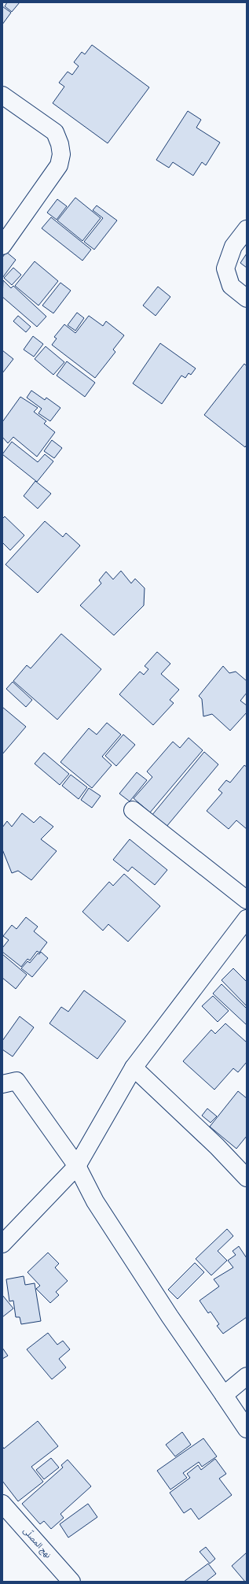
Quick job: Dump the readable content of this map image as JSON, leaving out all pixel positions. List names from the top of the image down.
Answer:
{
  "streets": {
    "street": ["نهج المصلّى"]
  }
}
